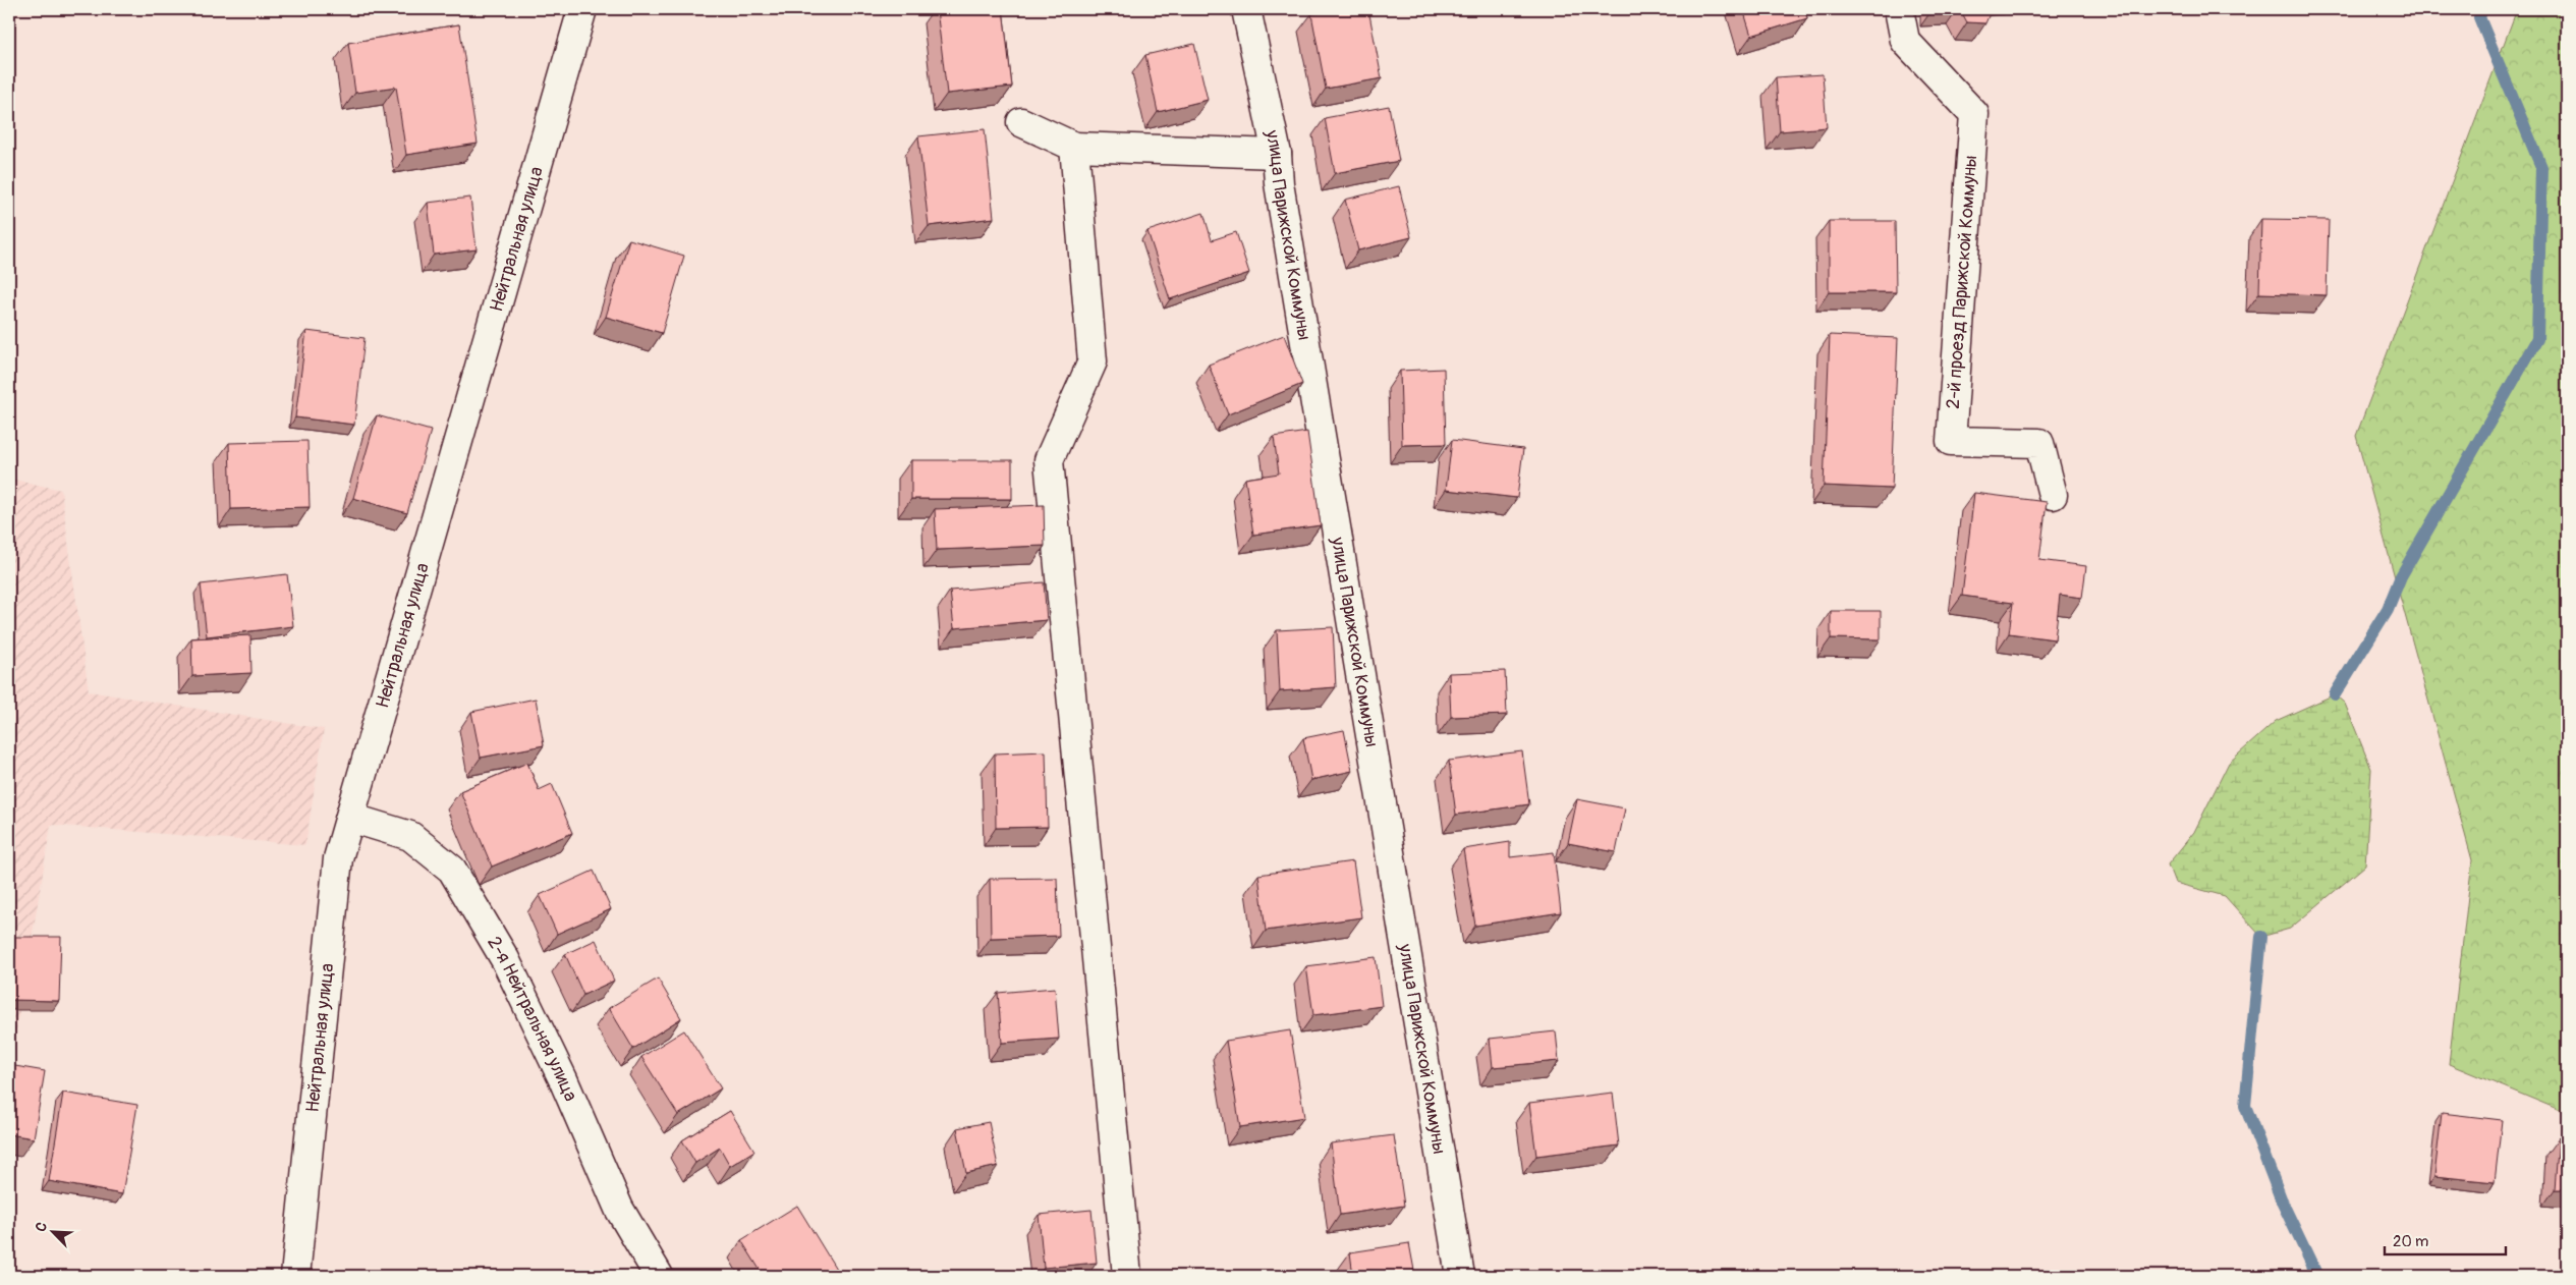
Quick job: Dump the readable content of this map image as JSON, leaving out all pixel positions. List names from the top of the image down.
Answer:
{
  "streets": {
    "street": [
      "улица Парижской Коммуны",
      "Нейтральная улица",
      "2-й проезд Парижской Коммуны",
      "2-я Нейтральная улица"
    ]
  },
  "crossings": [
    ["Нейтральная улица", "2-я Нейтральная улица"]
  ],
  "scale_bar": "20 m",
  "north": "top left"
}
